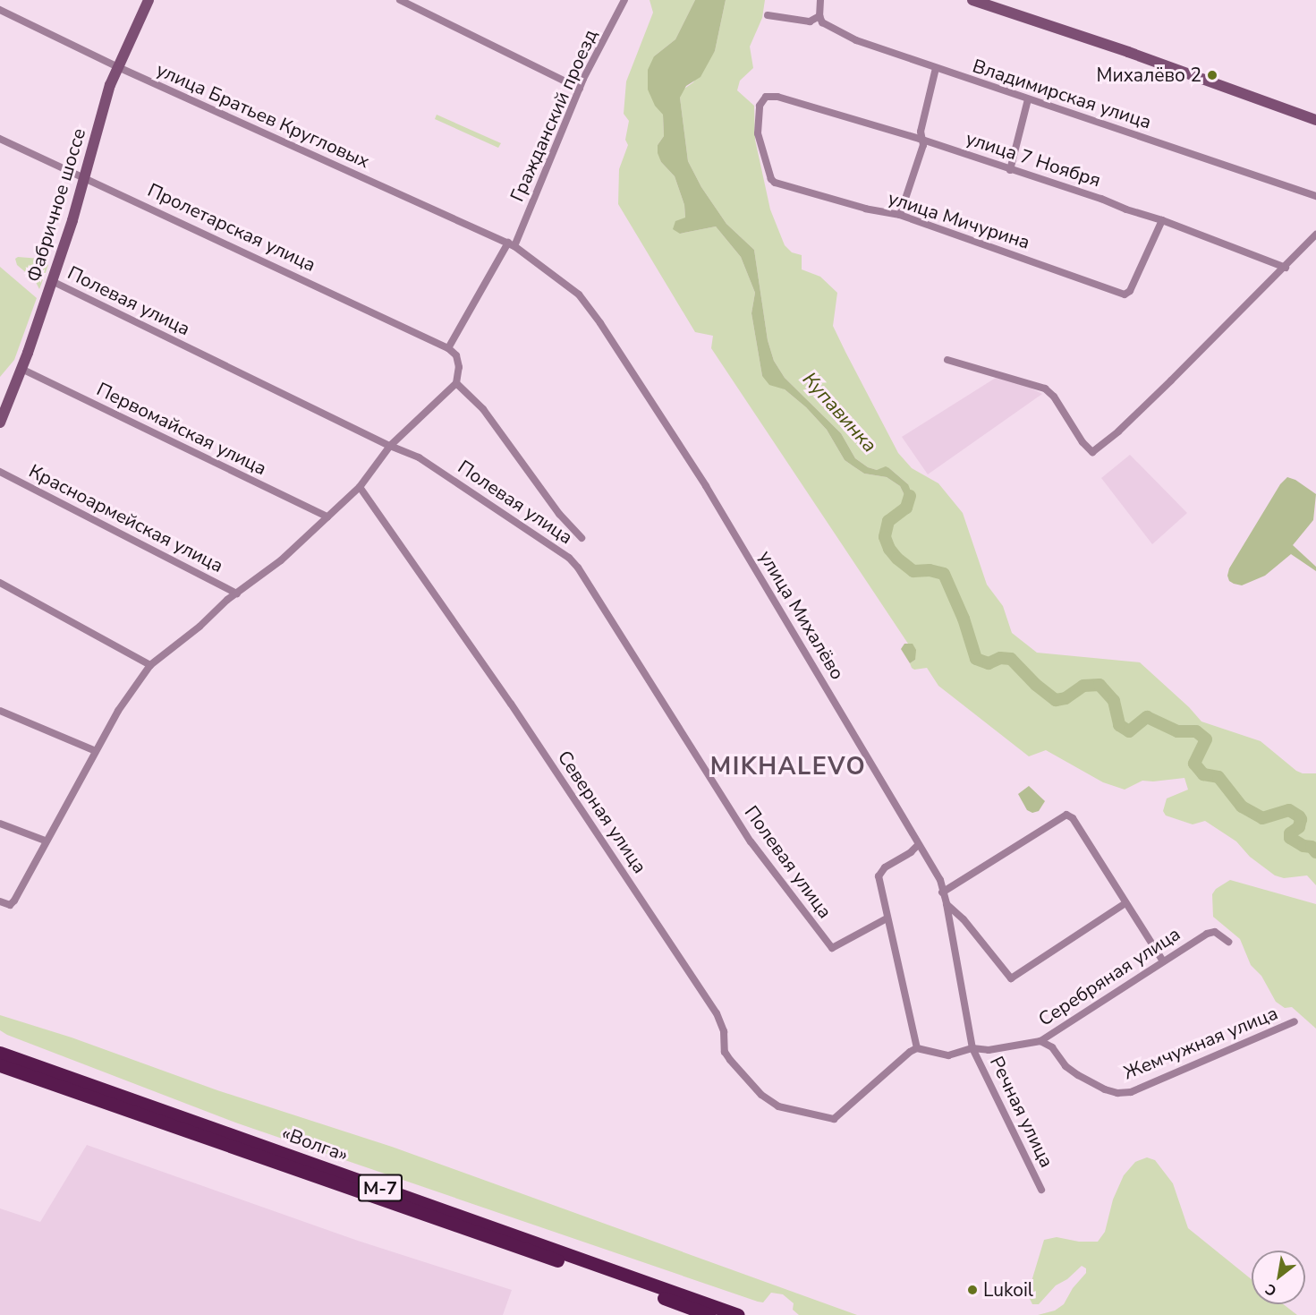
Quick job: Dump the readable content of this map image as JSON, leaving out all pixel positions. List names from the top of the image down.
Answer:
{
  "streets": {
    "highway": ["«Волга»", "М-7"],
    "main road": ["Фабричное шоссе"],
    "street": [
      "Владимирская улица",
      "улица Братьев Кругловых",
      "Гражданский проезд",
      "улица 7 Ноября",
      "улица Мичурина",
      "Пролетарская улица",
      "Полевая улица",
      "Первомайская улица",
      "Красноармейская улица",
      "улица Михалёво",
      "Северная улица",
      "Серебряная улица",
      "Жемчужная улица",
      "Речная улица"
    ]
  },
  "crossings": [
    ["улица Братьев Кругловых", "Гражданский проезд"],
    ["улица Братьев Кругловых", "Фабричное шоссе"],
    ["улица Братьев Кругловых", "улица Михалёво"],
    ["Гражданский проезд", "Пролетарская улица"],
    ["Гражданский проезд", "улица Михалёво"],
    ["улица 7 Ноября", "улица Мичурина"],
    ["Фабричное шоссе", "Пролетарская улица"],
    ["Фабричное шоссе", "Полевая улица"],
    ["Фабричное шоссе", "Первомайская улица"],
    ["улица Михалёво", "Серебряная улица"],
    ["улица Михалёво", "Речная улица"],
    ["Северная улица", "Серебряная улица"],
    ["Серебряная улица", "Жемчужная улица"],
    ["Серебряная улица", "Речная улица"]
  ],
  "districts": ["MIKHALEVO"],
  "water": ["Купавинка"],
  "places": ["Михалёво 2", "Lukoil"],
  "north": "bottom left"
}
